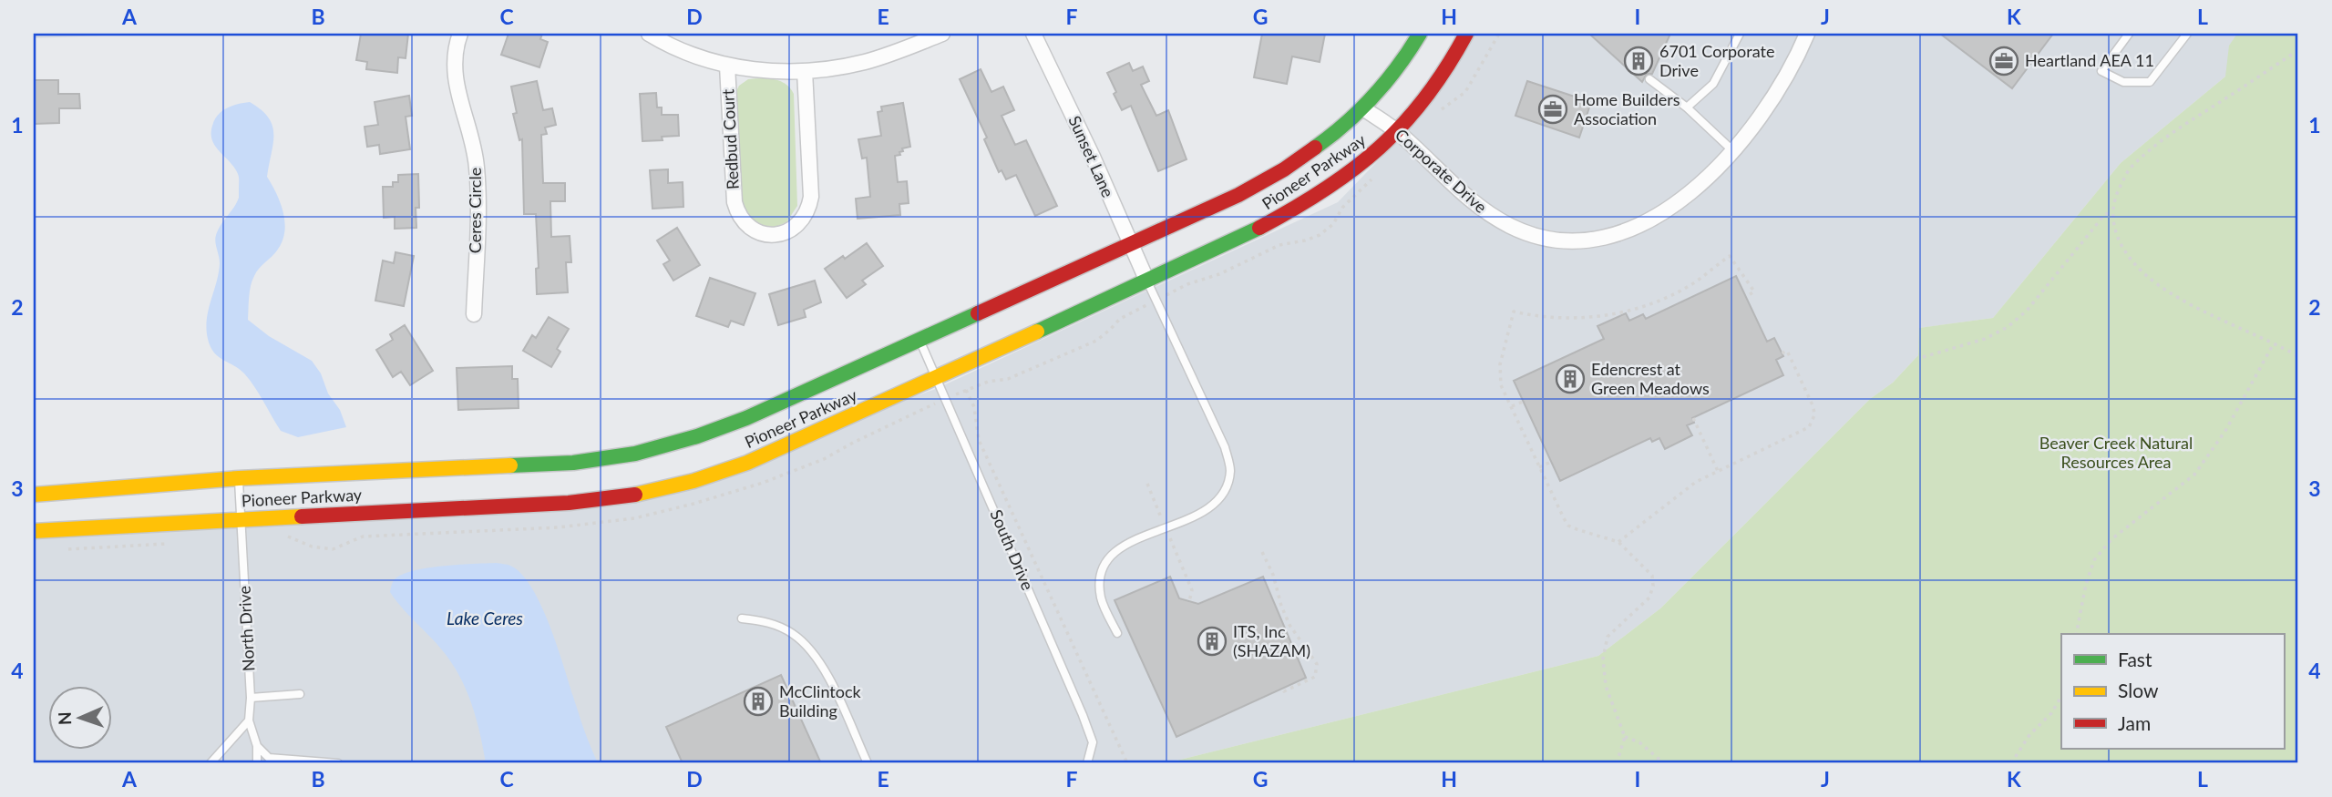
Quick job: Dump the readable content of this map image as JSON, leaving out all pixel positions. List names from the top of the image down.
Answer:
{
  "streets": {
    "street": [
      "Redbud Court",
      "Sunset Lane",
      "Corporate Drive",
      "Pioneer Parkway",
      "Ceres Circle"
    ],
    "lane": ["South Drive", "North Drive"]
  },
  "crossings": [
    ["Sunset Lane", "Pioneer Parkway"],
    ["Corporate Drive", "Pioneer Parkway"],
    ["Pioneer Parkway", "South Drive"],
    ["Pioneer Parkway", "North Drive"]
  ],
  "water": ["Lake Ceres"],
  "parks": ["Beaver Creek Natural Resources Area"],
  "places": {
    "building": [
      "6701 Corporate Drive",
      "Edencrest at Green Meadows",
      "ITS, Inc (SHAZAM)",
      "McClintock Building"
    ],
    "office": ["Heartland AEA 11", "Home Builders Association"]
  },
  "legend": ["Fast", "Slow", "Jam"],
  "north": "left",
  "grid": {
    "columns": [
      "A",
      "B",
      "C",
      "D",
      "E",
      "F",
      "G",
      "H",
      "I",
      "J",
      "K",
      "L"
    ],
    "rows": [
      "1",
      "2",
      "3",
      "4"
    ]
  }
}
